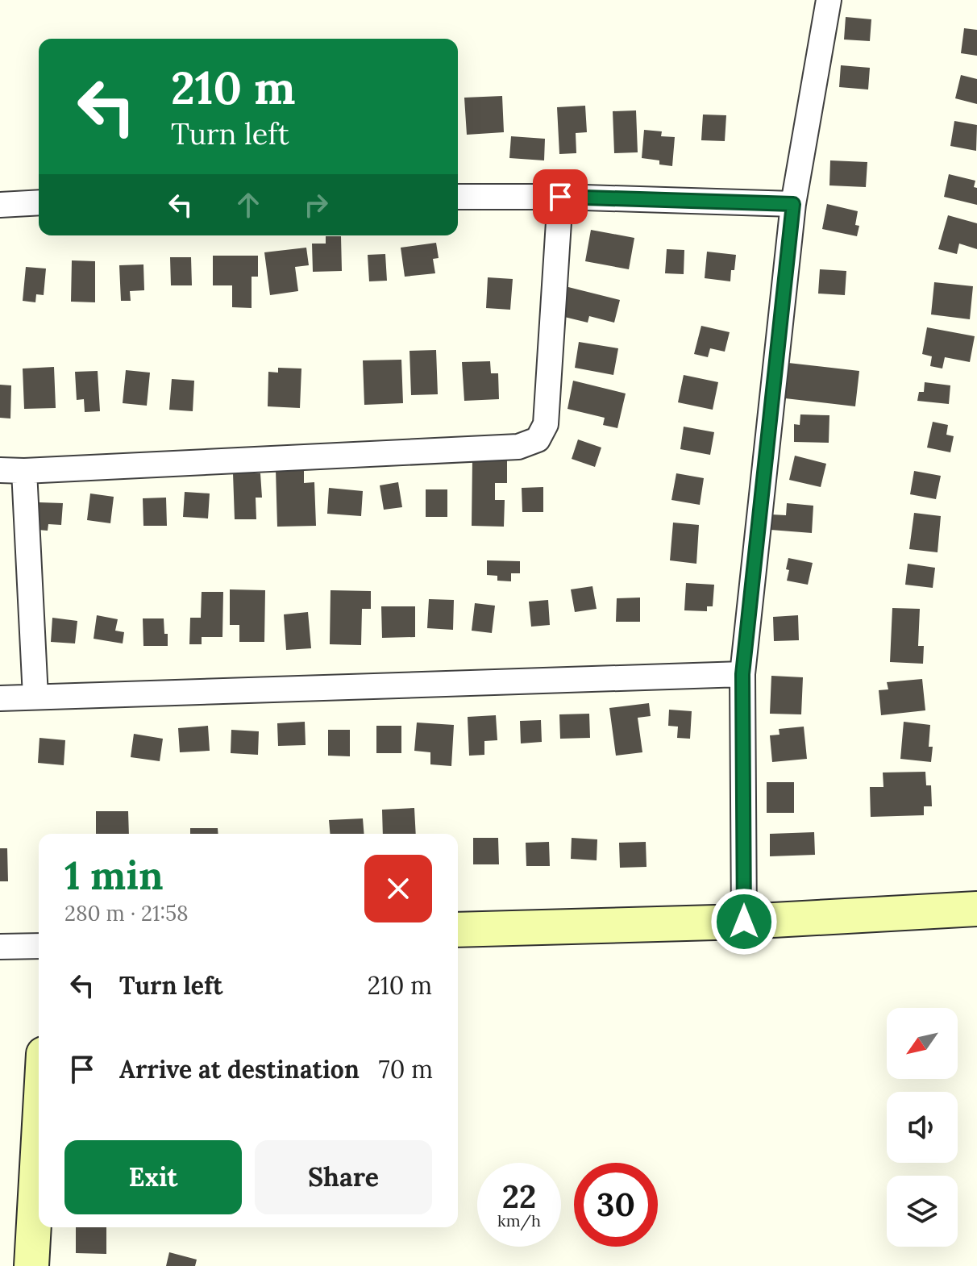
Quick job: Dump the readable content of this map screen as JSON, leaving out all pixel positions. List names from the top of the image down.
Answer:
{
  "north": "bottom left",
  "page": {
    "turn": ["210 m", "Turn left"],
    "heading": ["1 min", "280 m · 21:58"],
    "list": [
      {
        "name": "Turn left",
        "value": "210 m"
      },
      {
        "name": "Arrive at destination",
        "value": "70 m"
      }
    ],
    "buttons": ["Exit", "Share"],
    "speed": "22 km/h",
    "limit": "30"
  }
}
